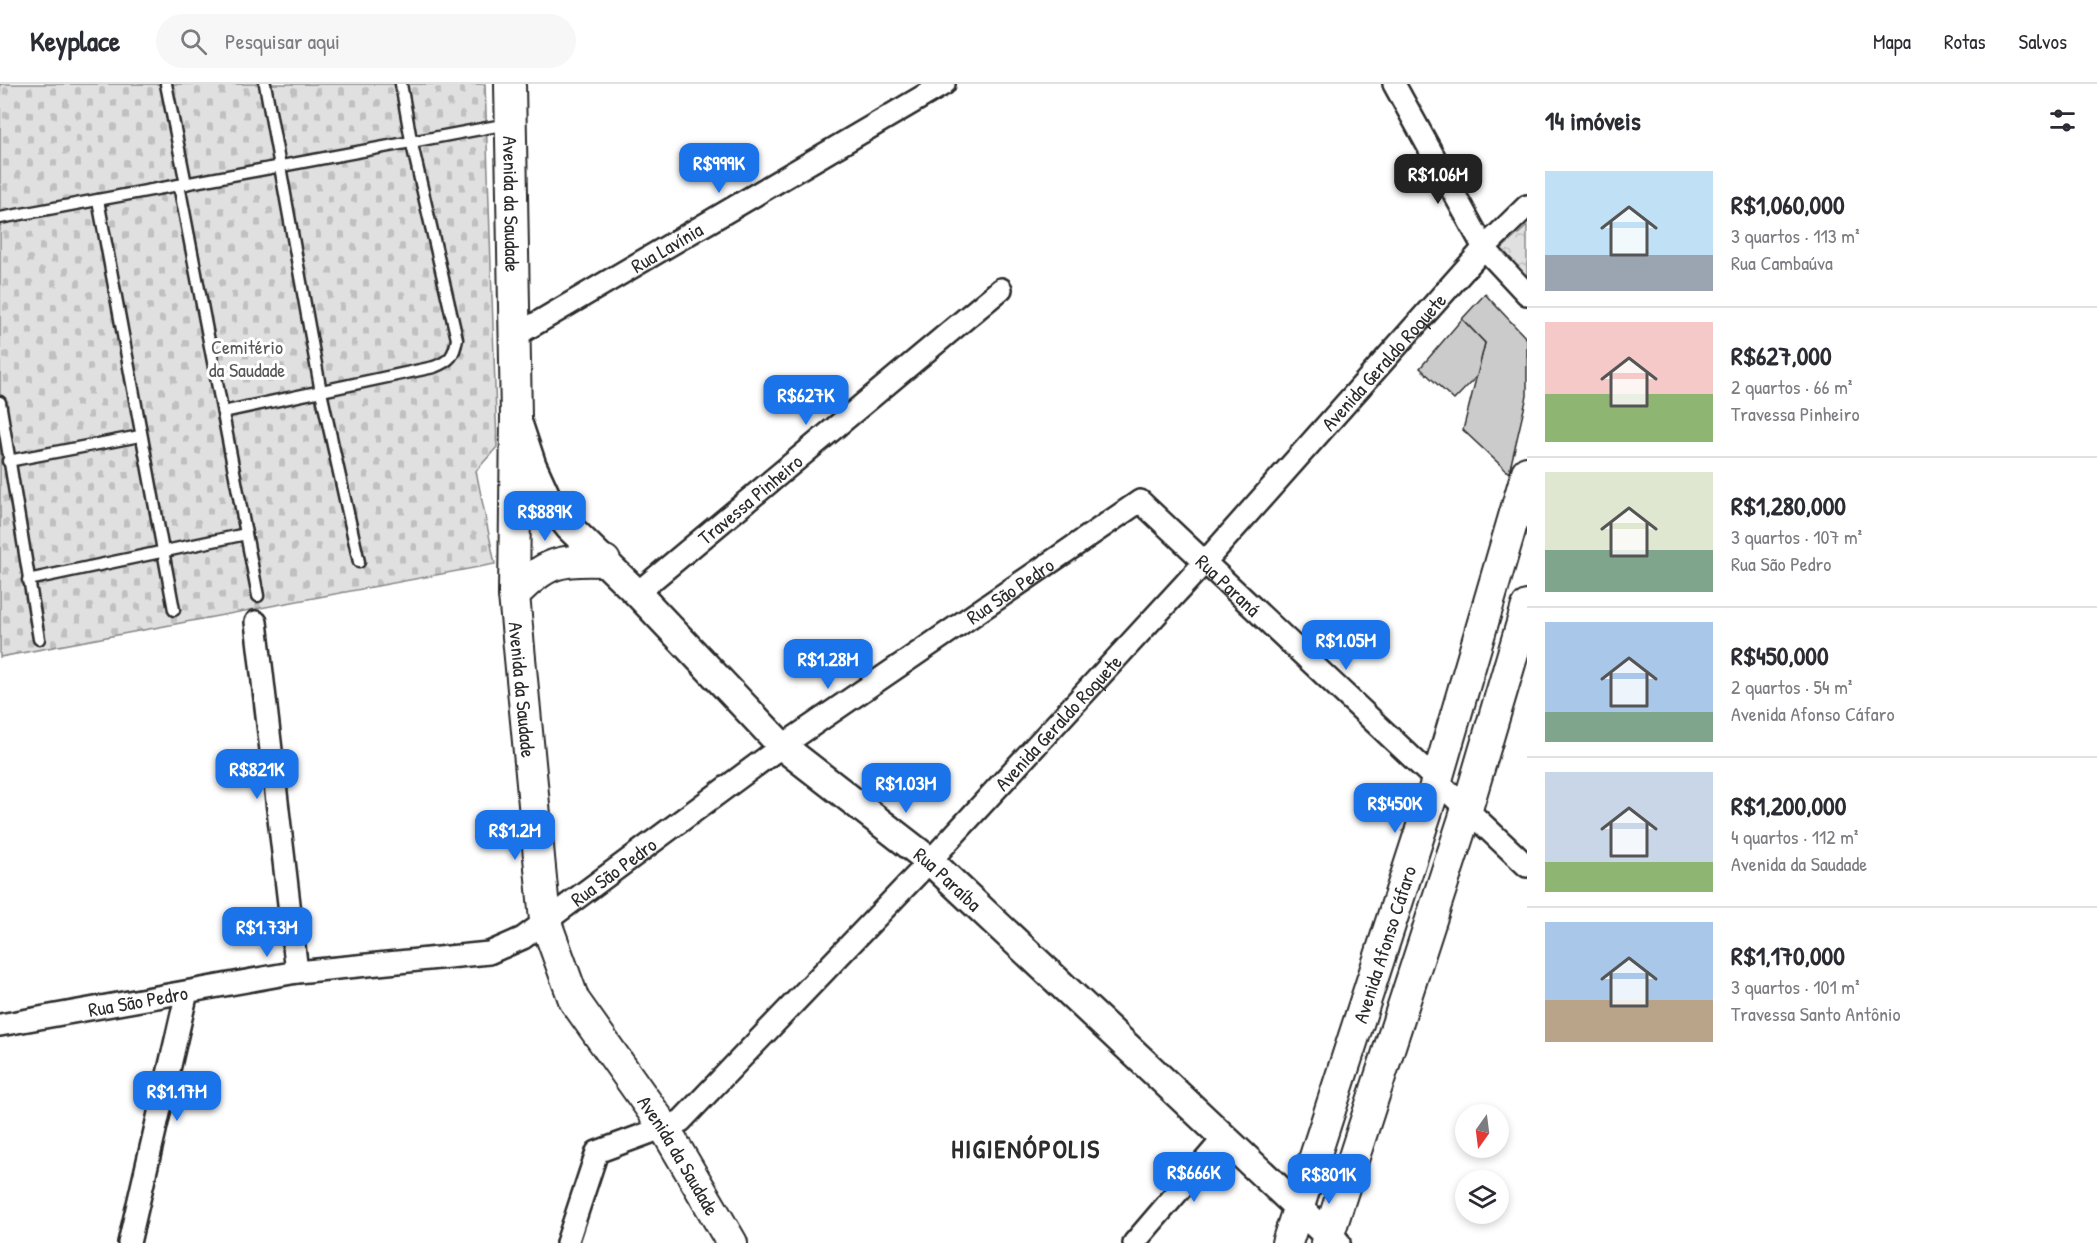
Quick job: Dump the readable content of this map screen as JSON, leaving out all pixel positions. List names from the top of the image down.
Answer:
{
  "streets": {
    "main road": ["Avenida da Saudade", "Avenida Afonso Cáfaro"],
    "street": [
      "Rua Lavínia",
      "Avenida Geraldo Roquete",
      "Travessa Pinheiro",
      "Rua Paraná",
      "Rua São Pedro",
      "Rua Paraíba"
    ]
  },
  "crossings": [
    ["Avenida da Saudade", "Rua Lavínia"],
    ["Avenida da Saudade", "Avenida Geraldo Roquete"],
    ["Avenida da Saudade", "Rua São Pedro"],
    ["Avenida da Saudade", "Rua Paraíba"],
    ["Avenida Geraldo Roquete", "Rua Paraná"],
    ["Avenida Geraldo Roquete", "Rua Paraíba"],
    ["Travessa Pinheiro", "Rua Paraíba"],
    ["Rua Paraná", "Rua São Pedro"],
    ["Rua Paraná", "Avenida Afonso Cáfaro"],
    ["Rua São Pedro", "Rua Paraíba"],
    ["Rua Paraíba", "Avenida Afonso Cáfaro"]
  ],
  "districts": ["HIGIENÓPOLIS"],
  "parks": ["Cemitério da Saudade"],
  "north": "bottom",
  "page": {
    "header": "Keyplace",
    "search": "Pesquisar aqui",
    "nav": ["Mapa", "Rotas", "Salvos"],
    "heading": "14 imóveis",
    "price": [
      "R$999K",
      "R$1.06M",
      "R$627K",
      "R$889K",
      "R$1.05M",
      "R$1.28M",
      "R$821K",
      "R$1.03M",
      "R$450K",
      "R$1.2M",
      "R$1.73M",
      "R$1.17M",
      "R$666K",
      "R$801K"
    ],
    "list": [
      {
        "name": "R$1,060,000",
        "note": "3 quartos · 113 m² · Rua Cambaúva"
      },
      {
        "name": "R$627,000",
        "note": "2 quartos · 66 m² · Travessa Pinheiro"
      },
      {
        "name": "R$1,280,000",
        "note": "3 quartos · 107 m² · Rua São Pedro"
      },
      {
        "name": "R$450,000",
        "note": "2 quartos · 54 m² · Avenida Afonso Cáfaro"
      },
      {
        "name": "R$1,200,000",
        "note": "4 quartos · 112 m² · Avenida da Saudade"
      },
      {
        "name": "R$1,170,000",
        "note": "3 quartos · 101 m² · Travessa Santo Antônio"
      }
    ]
  }
}
